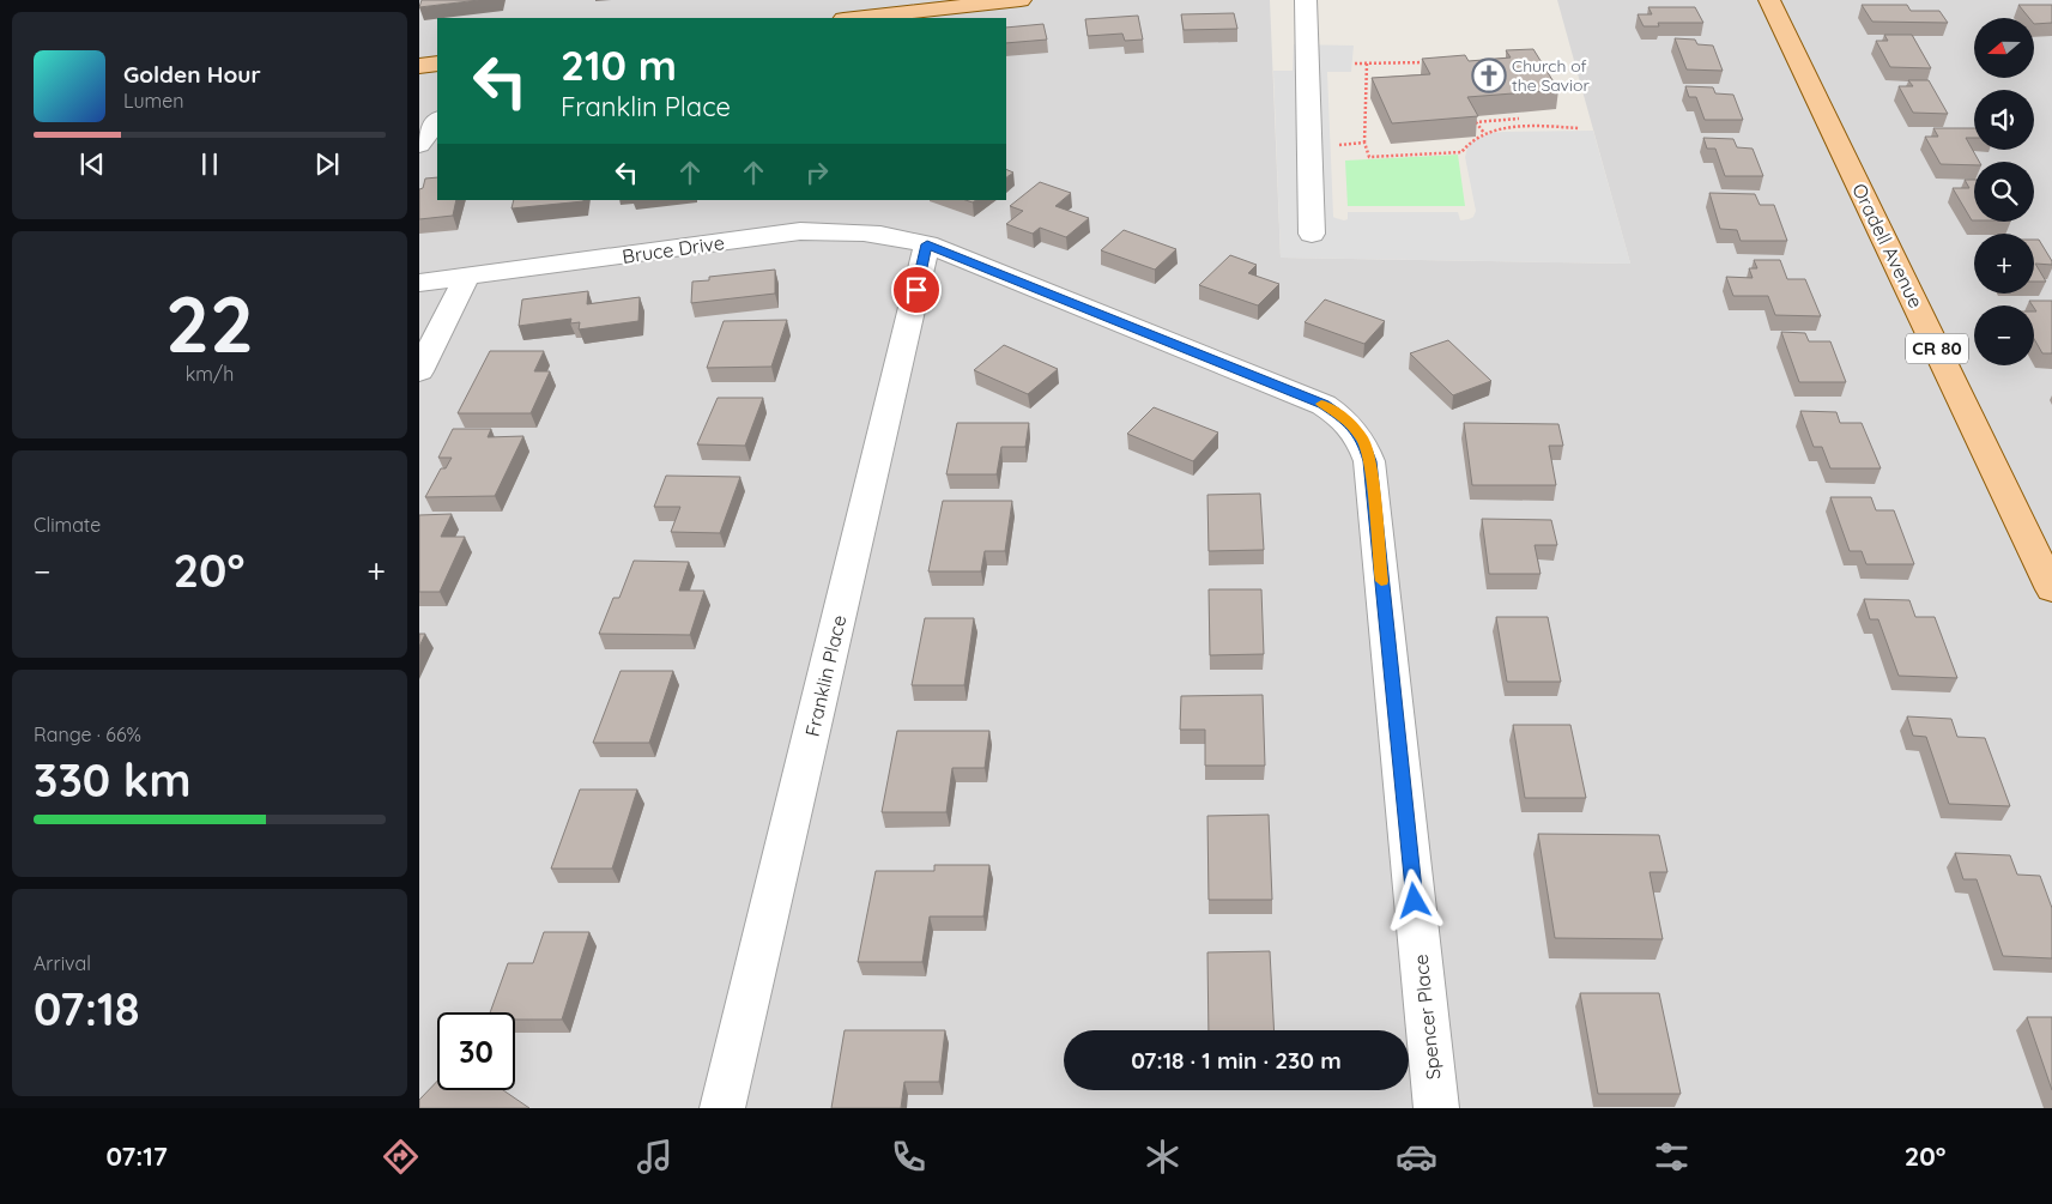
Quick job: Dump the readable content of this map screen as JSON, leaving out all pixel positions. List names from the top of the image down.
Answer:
{
  "streets": {
    "main road": ["Oradell Avenue", "CR 80"],
    "street": ["Bruce Drive", "Franklin Place", "Spencer Place"]
  },
  "crossings": [
    ["Bruce Drive", "Franklin Place"],
    ["Bruce Drive", "Spencer Place"],
    ["Franklin Place", "Spencer Place"]
  ],
  "places": {
    "church": ["Church of the Savior"]
  },
  "north": "left",
  "page": {
    "map_buttons": ["+", "−"],
    "turn": ["210 m", "Franklin Place"],
    "song": ["Golden Hour", "Lumen"],
    "tile": [
      ["22", "km/h"],
      "Climate",
      ["Range · 66%", "330 km"],
      ["Arrival", "07:18"]
    ],
    "heat": ["−", "20°", "+"],
    "limit": "30",
    "trip": "07:18 · 1 min · 230 m",
    "tabs": ["07:17", "20°"]
  }
}
